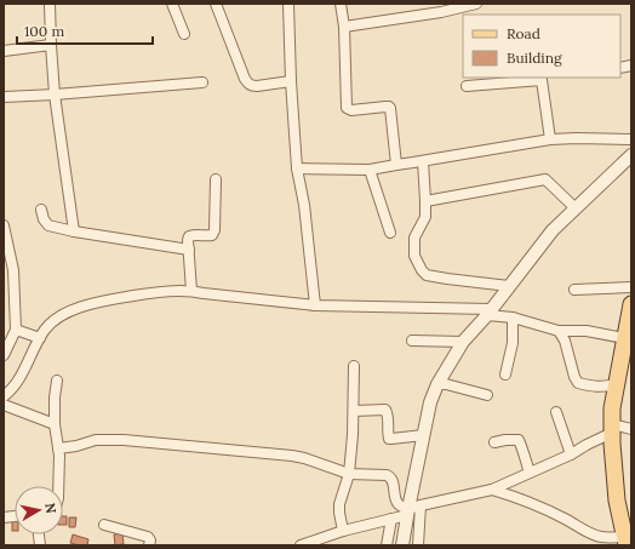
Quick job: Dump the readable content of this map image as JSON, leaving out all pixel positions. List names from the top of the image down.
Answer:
{
  "legend": ["Road", "Building"],
  "scale_bar": "100 m",
  "north": "right"
}
